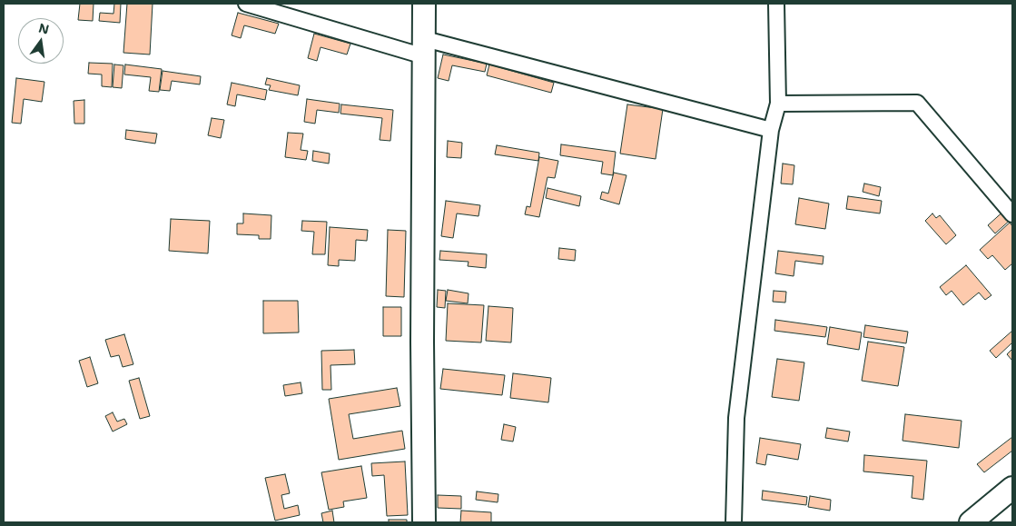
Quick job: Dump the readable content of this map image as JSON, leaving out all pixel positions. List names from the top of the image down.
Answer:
{
  "north": "top"
}
